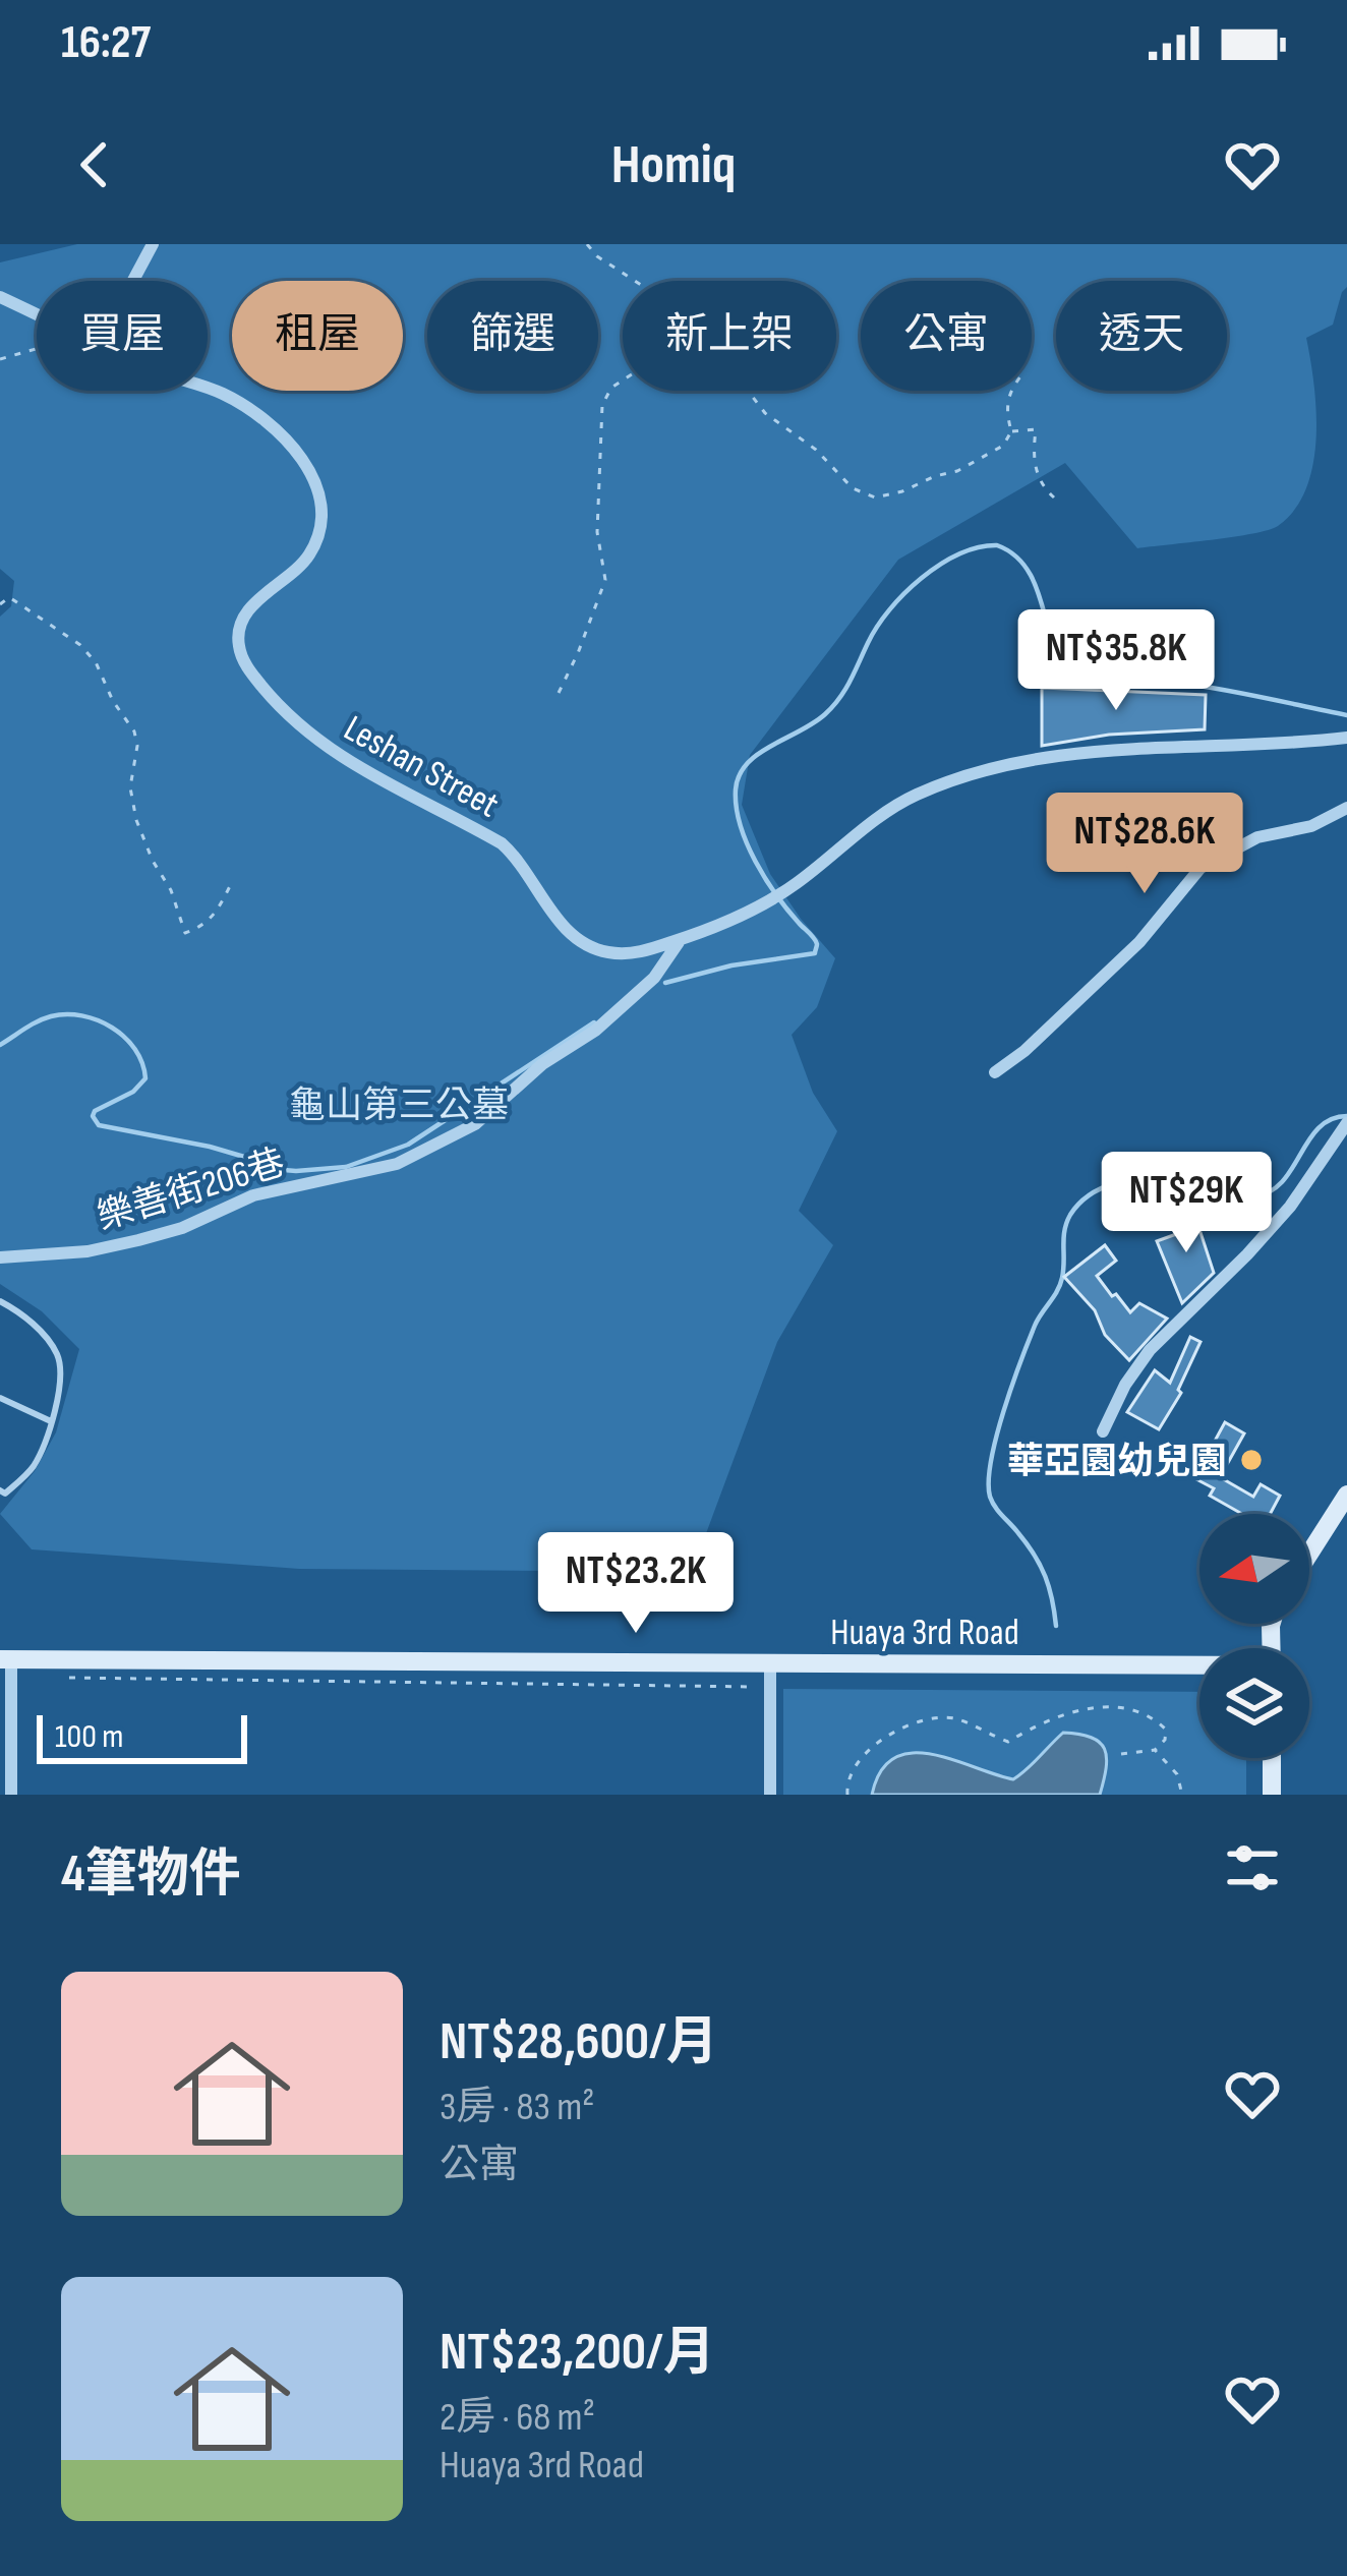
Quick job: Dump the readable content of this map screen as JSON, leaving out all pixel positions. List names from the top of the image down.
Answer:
{
  "streets": {
    "street": ["Leshan Street", "樂善街206巷", "Huaya 3rd Road"]
  },
  "crossings": [
    ["Leshan Street", "樂善街206巷"]
  ],
  "parks": ["龜山第三公墓"],
  "places": ["華亞園幼兒園"],
  "scale_bar": "100 m",
  "north": "left",
  "page": {
    "status": "16:27",
    "header": "Homiq",
    "chip": [
      "買屋",
      "租屋",
      "篩選",
      "新上架",
      "公寓",
      "透天"
    ],
    "price": [
      "NT$35.8K",
      "NT$28.6K",
      "NT$29K",
      "NT$23.2K"
    ],
    "scale": "100 m",
    "heading": "4筆物件",
    "list": [
      {
        "name": "NT$28,600/月",
        "note": "3房 · 83 m² · 公寓"
      },
      {
        "name": "NT$23,200/月",
        "note": "2房 · 68 m² · Huaya 3rd Road"
      }
    ]
  }
}
